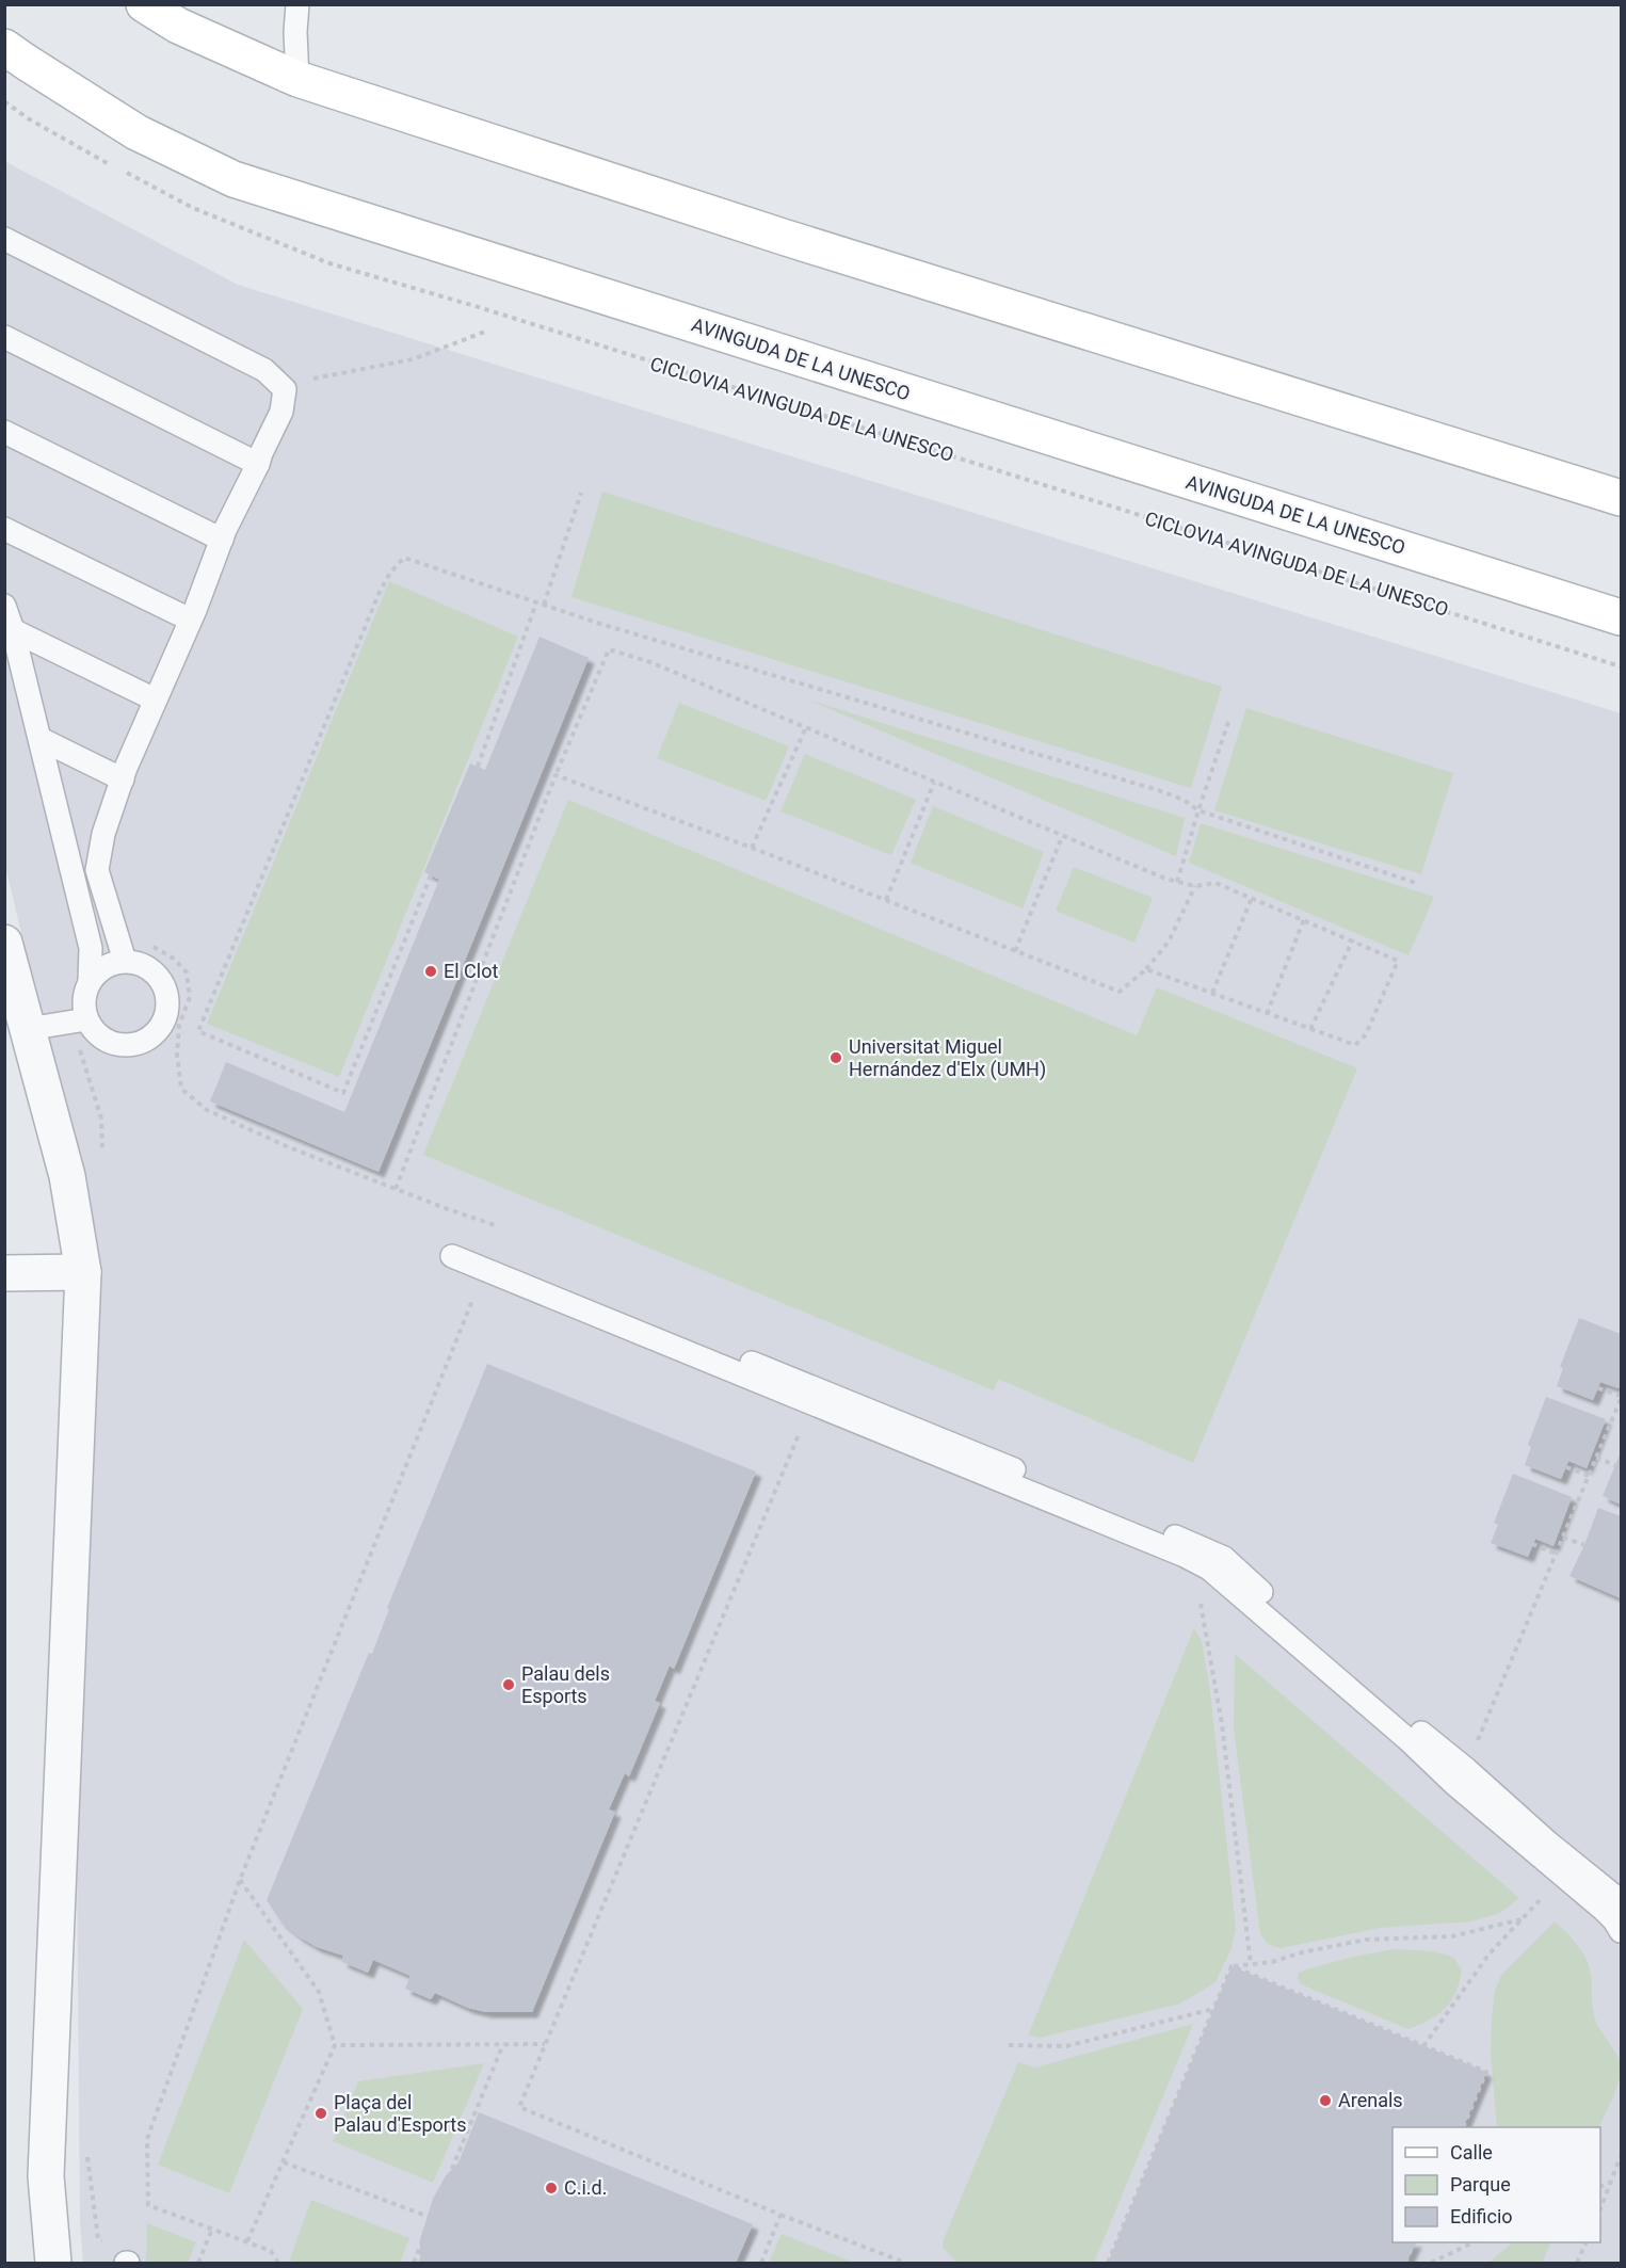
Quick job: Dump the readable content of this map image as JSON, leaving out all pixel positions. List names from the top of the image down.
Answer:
{
  "streets": {
    "main road": ["AVINGUDA DE LA UNESCO"],
    "path": ["CICLOVIA AVINGUDA DE LA UNESCO"]
  },
  "places": [
    "El Clot",
    "Universitat Miguel Hernández d'Elx (UMH)",
    "Palau dels Esports",
    "Arenals",
    "Plaça del Palau d'Esports",
    "C.i.d."
  ],
  "legend": ["Calle", "Parque", "Edificio"]
}
